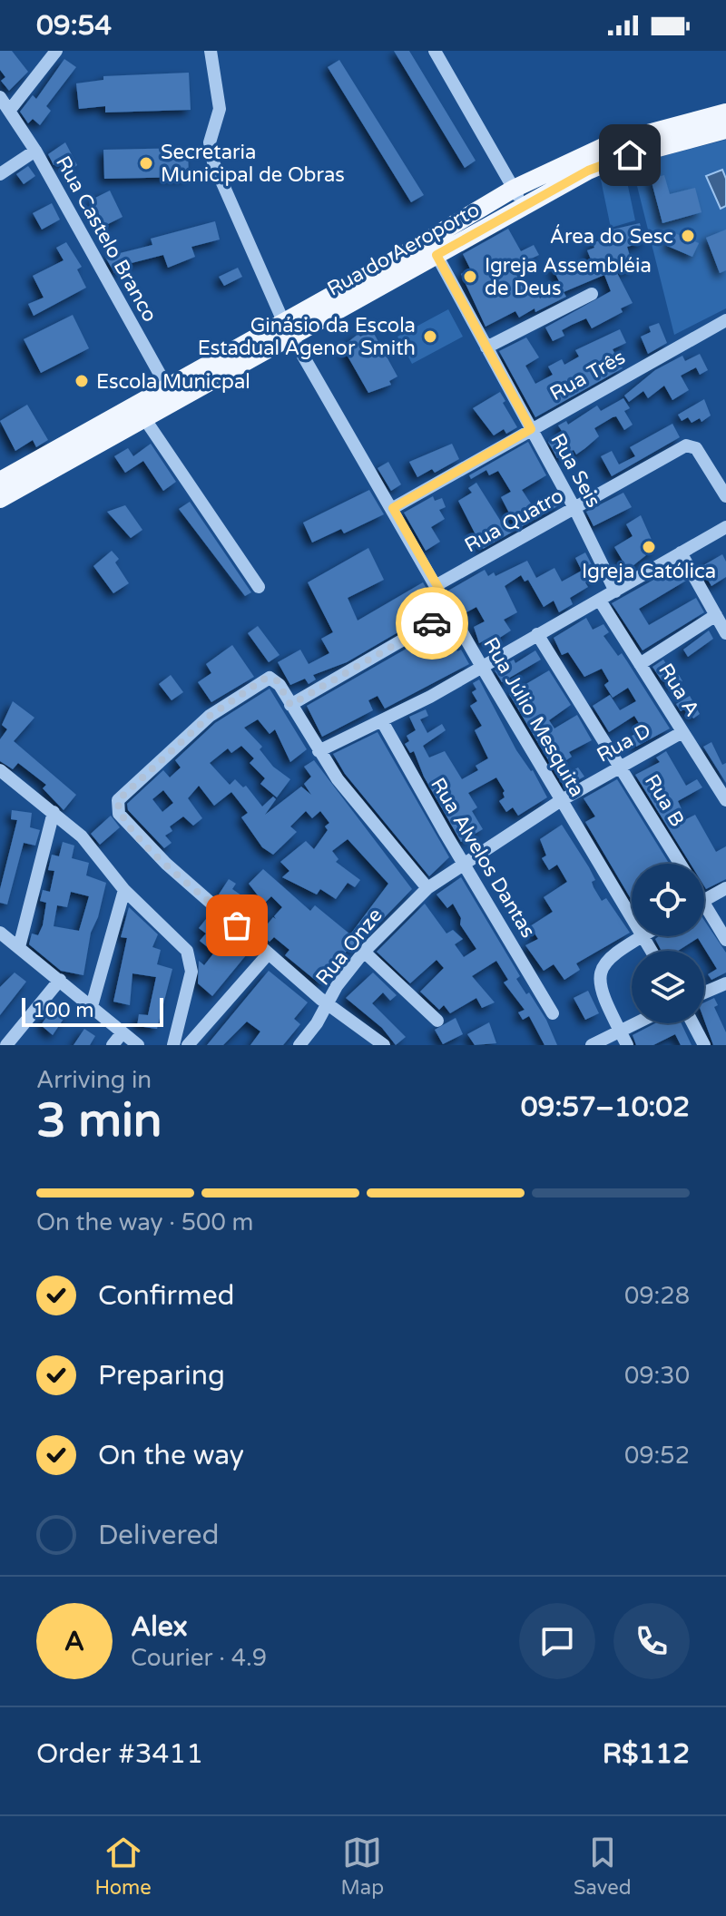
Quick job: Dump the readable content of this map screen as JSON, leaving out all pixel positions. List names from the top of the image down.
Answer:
{
  "streets": {
    "main road": ["Rua do Aeroporto"],
    "street": [
      "Rua Castelo Branco",
      "Rua Três",
      "Rua Seis",
      "Rua Quatro",
      "Rua A",
      "Rua Júlio Mesquita",
      "Rua D",
      "Rua B",
      "Rua Alvelos Dantas",
      "Rua Onze"
    ]
  },
  "crossings": [
    ["Rua Castelo Branco", "Rua do Aeroporto"],
    ["Rua do Aeroporto", "Rua Seis"],
    ["Rua do Aeroporto", "Rua Júlio Mesquita"],
    ["Rua Três", "Rua Seis"],
    ["Rua Três", "Rua Júlio Mesquita"],
    ["Rua Seis", "Rua Quatro"],
    ["Rua Quatro", "Rua Júlio Mesquita"],
    ["Rua A", "Rua D"],
    ["Rua Júlio Mesquita", "Rua D"],
    ["Rua D", "Rua B"],
    ["Rua D", "Rua Alvelos Dantas"],
    ["Rua D", "Rua Onze"]
  ],
  "places": [
    "Secretaria Municipal de Obras",
    "Área do Sesc",
    "Igreja Assembléia de Deus",
    "Ginásio da Escola Estadual Agenor Smith",
    "Escola Municpal",
    "Igreja Católica"
  ],
  "scale_bar": "100 m",
  "page": {
    "status": "09:54",
    "scale": "100 m",
    "heading": ["3 min", "Arriving in", "09:57–10:02"],
    "panel": [
      "Alex",
      "Courier · 4.9",
      "Order #3411",
      "R$112"
    ],
    "bar": "On the way · 500 m",
    "list": [
      ["Confirmed", "09:28"],
      ["Preparing", "09:30"],
      ["On the way", "09:52"],
      "Delivered"
    ],
    "round": "A",
    "tabs": ["Home", "Map", "Saved"]
  }
}
